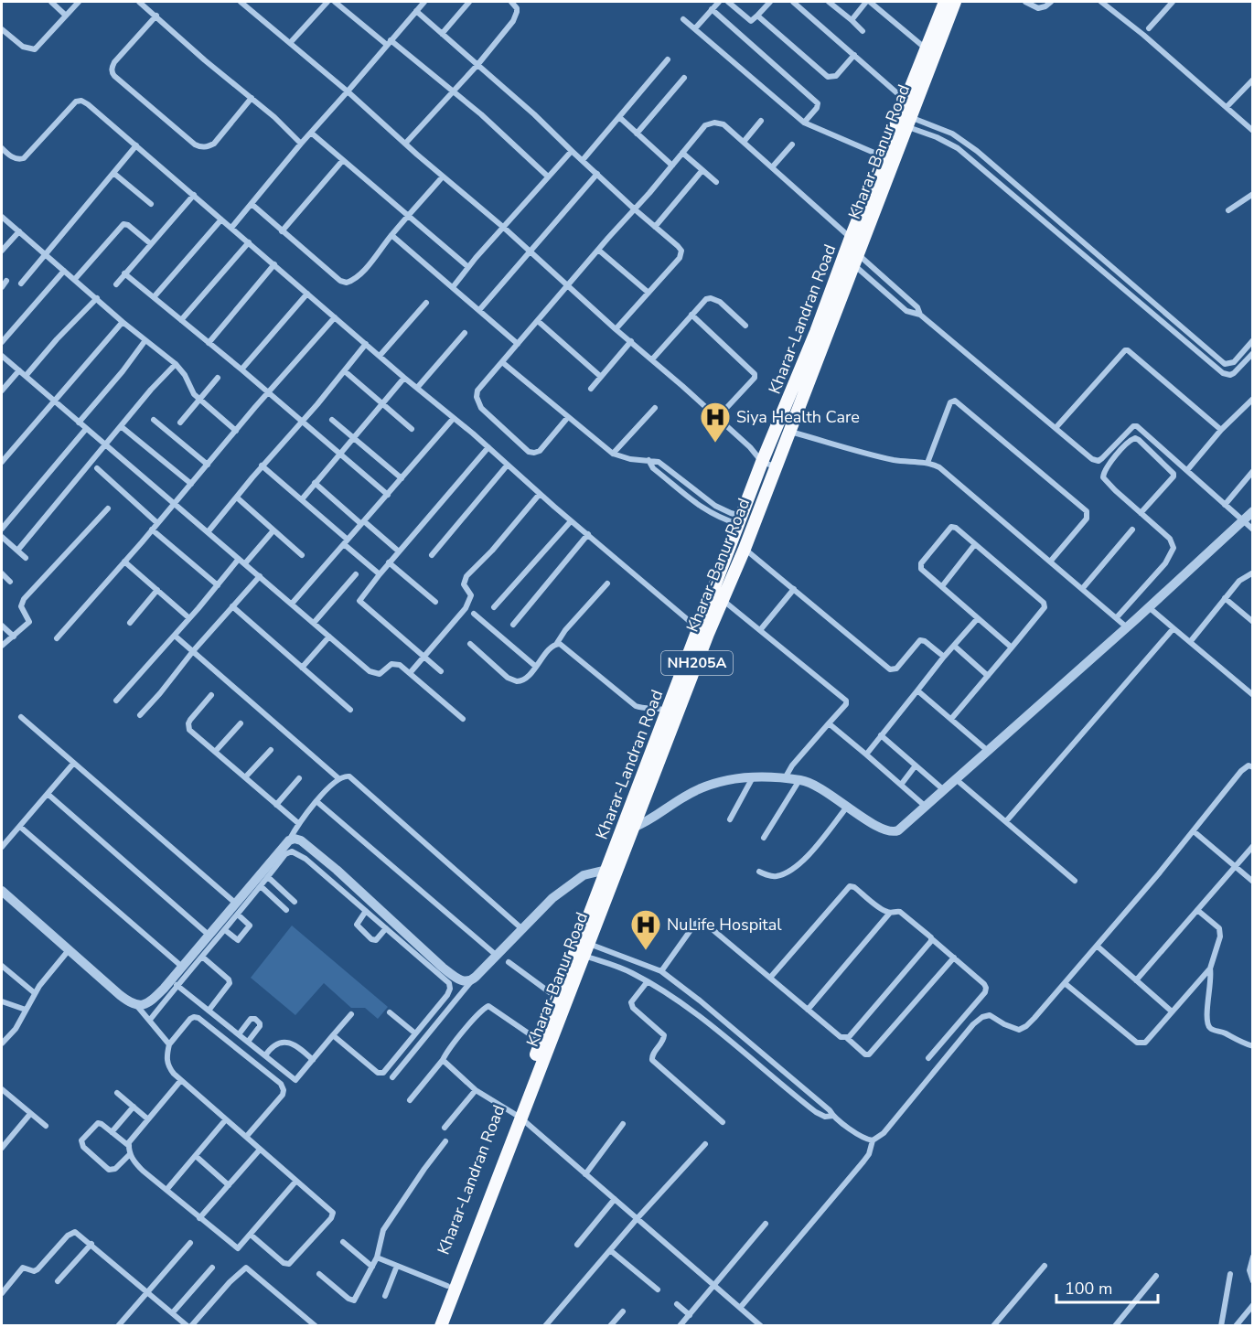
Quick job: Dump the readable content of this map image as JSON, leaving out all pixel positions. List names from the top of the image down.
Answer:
{
  "streets": {
    "highway": ["Kharar-Banur Road", "Kharar-Landran Road", "NH205A"]
  },
  "crossings": [
    ["Kharar-Banur Road", "Kharar-Landran Road"]
  ],
  "places": {
    "hospital": ["Siya Health Care", "NuLife Hospital"]
  },
  "scale_bar": "100 m"
}
